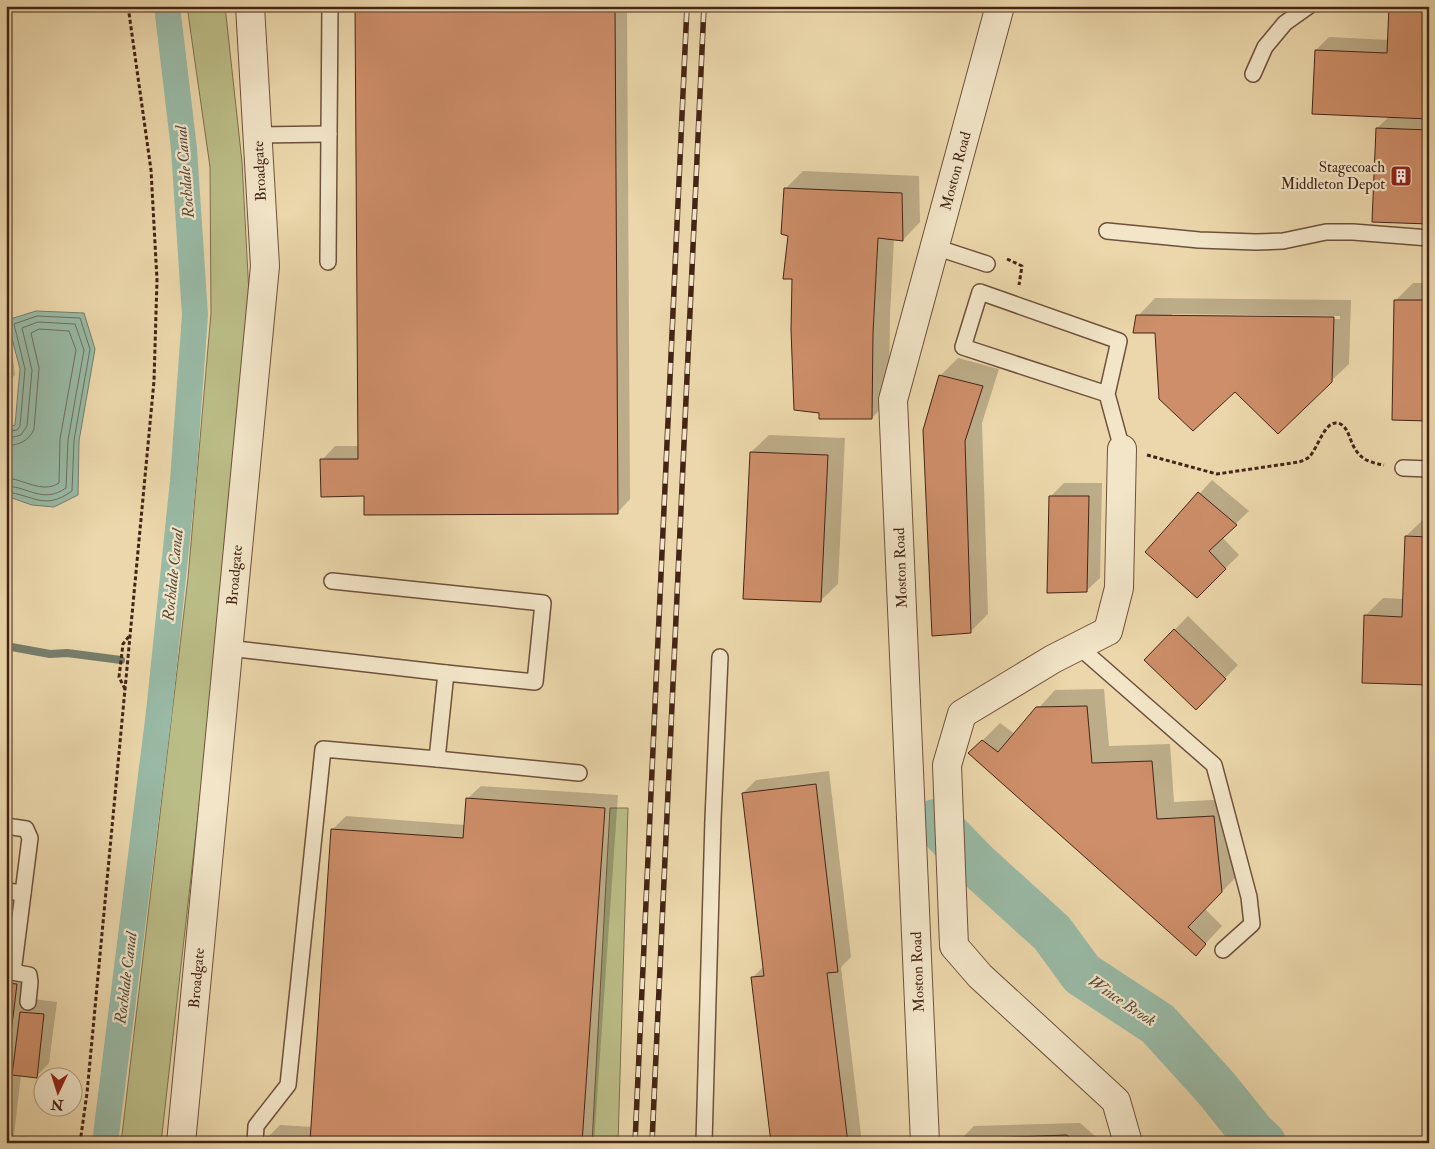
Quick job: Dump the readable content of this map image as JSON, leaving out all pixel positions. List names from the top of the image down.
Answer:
{
  "streets": {
    "street": ["Broadgate", "Moston Road"]
  },
  "water": ["Rochdale Canal", "Wince Brook"],
  "places": {
    "building": ["Stagecoach Middleton Depot"]
  },
  "north": "bottom"
}
